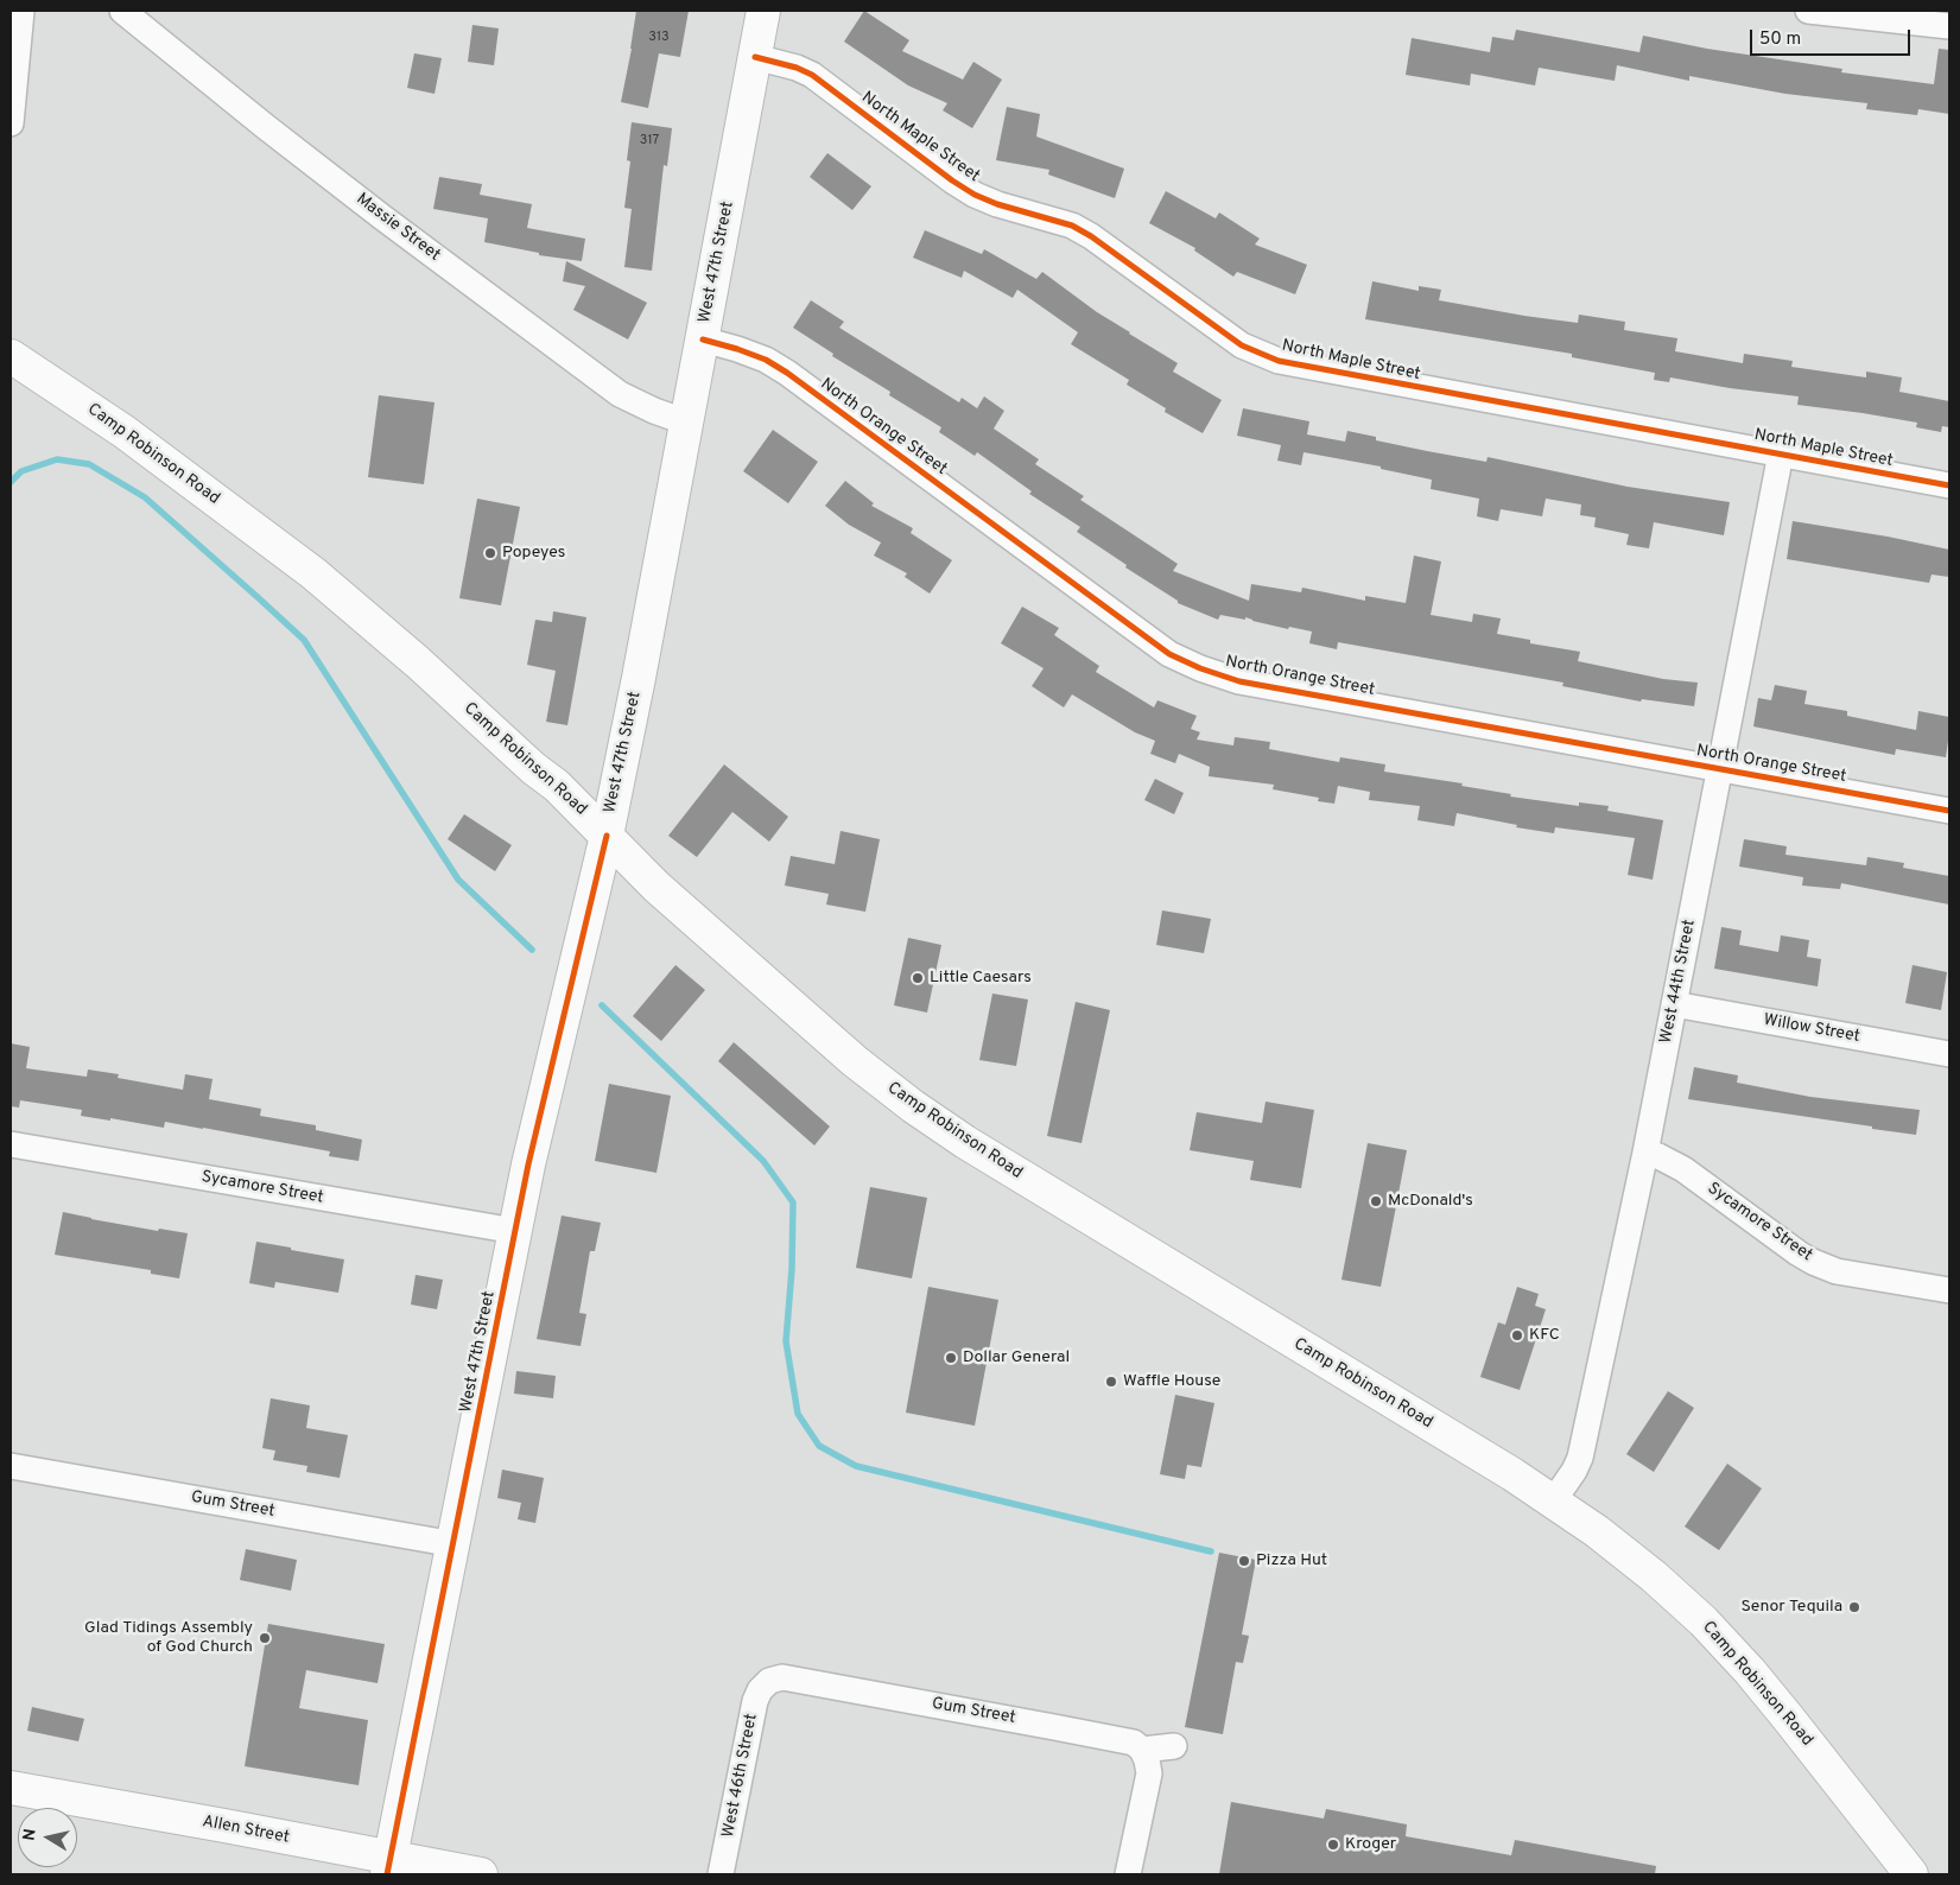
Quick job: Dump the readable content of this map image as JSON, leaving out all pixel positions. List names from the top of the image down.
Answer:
{
  "streets": {
    "main road": ["West 47th Street", "Camp Robinson Road", "Allen Street"],
    "street": [
      "North Maple Street",
      "Massie Street",
      "North Orange Street",
      "West 44th Street",
      "Willow Street",
      "Sycamore Street",
      "Gum Street",
      "West 46th Street"
    ]
  },
  "crossings": [
    ["North Maple Street", "West 47th Street"],
    ["North Maple Street", "West 44th Street"],
    ["Massie Street", "West 47th Street"],
    ["West 47th Street", "North Orange Street"],
    ["West 47th Street", "Camp Robinson Road"],
    ["West 47th Street", "Sycamore Street"],
    ["West 47th Street", "Gum Street"],
    ["West 47th Street", "Allen Street"],
    ["North Orange Street", "West 44th Street"],
    ["Camp Robinson Road", "West 44th Street"],
    ["West 44th Street", "Willow Street"],
    ["West 44th Street", "Sycamore Street"],
    ["Gum Street", "West 46th Street"]
  ],
  "places": [
    "Popeyes",
    "Little Caesars",
    "McDonald's",
    "KFC",
    "Dollar General",
    "Waffle House",
    "Pizza Hut",
    "Senor Tequila",
    "Glad Tidings Assembly of God Church",
    "Kroger"
  ],
  "house_numbers": ["313", "317"],
  "scale_bar": "50 m",
  "north": "left"
}
